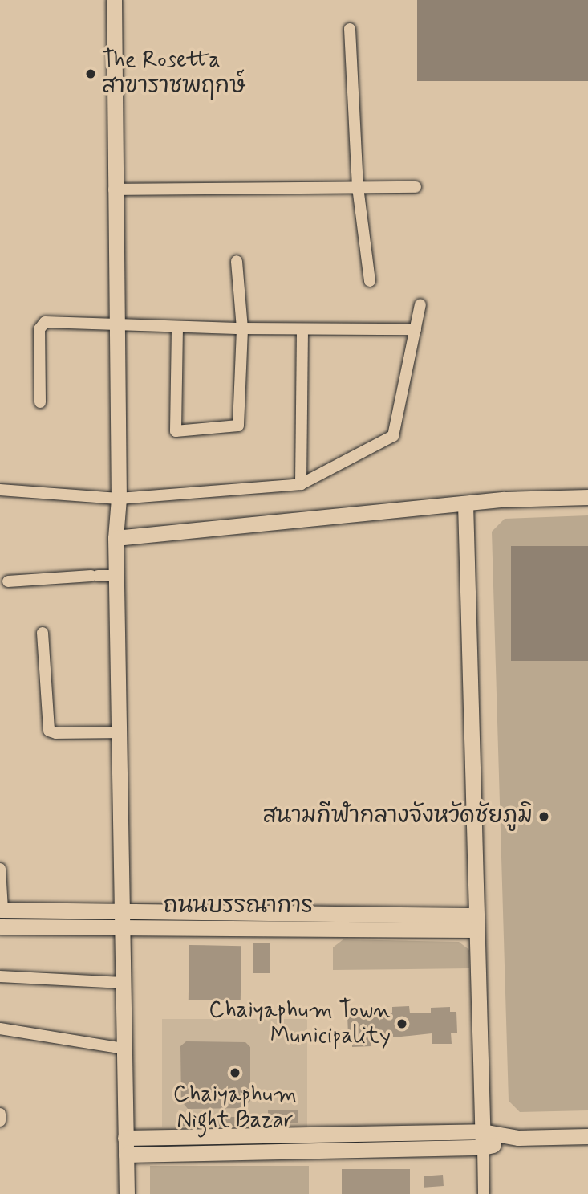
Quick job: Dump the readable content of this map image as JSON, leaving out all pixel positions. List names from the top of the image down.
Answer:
{
  "streets": {
    "street": ["ถนนบรรณาการ"]
  },
  "places": [
    "The Rosetta สาขาราชพฤกษ์",
    "สนามกีฬากลางจังหวัดชัยภูมิ",
    "Chaiyaphum Town Municipality",
    "Chaiyaphum Night Bazar"
  ]
}
